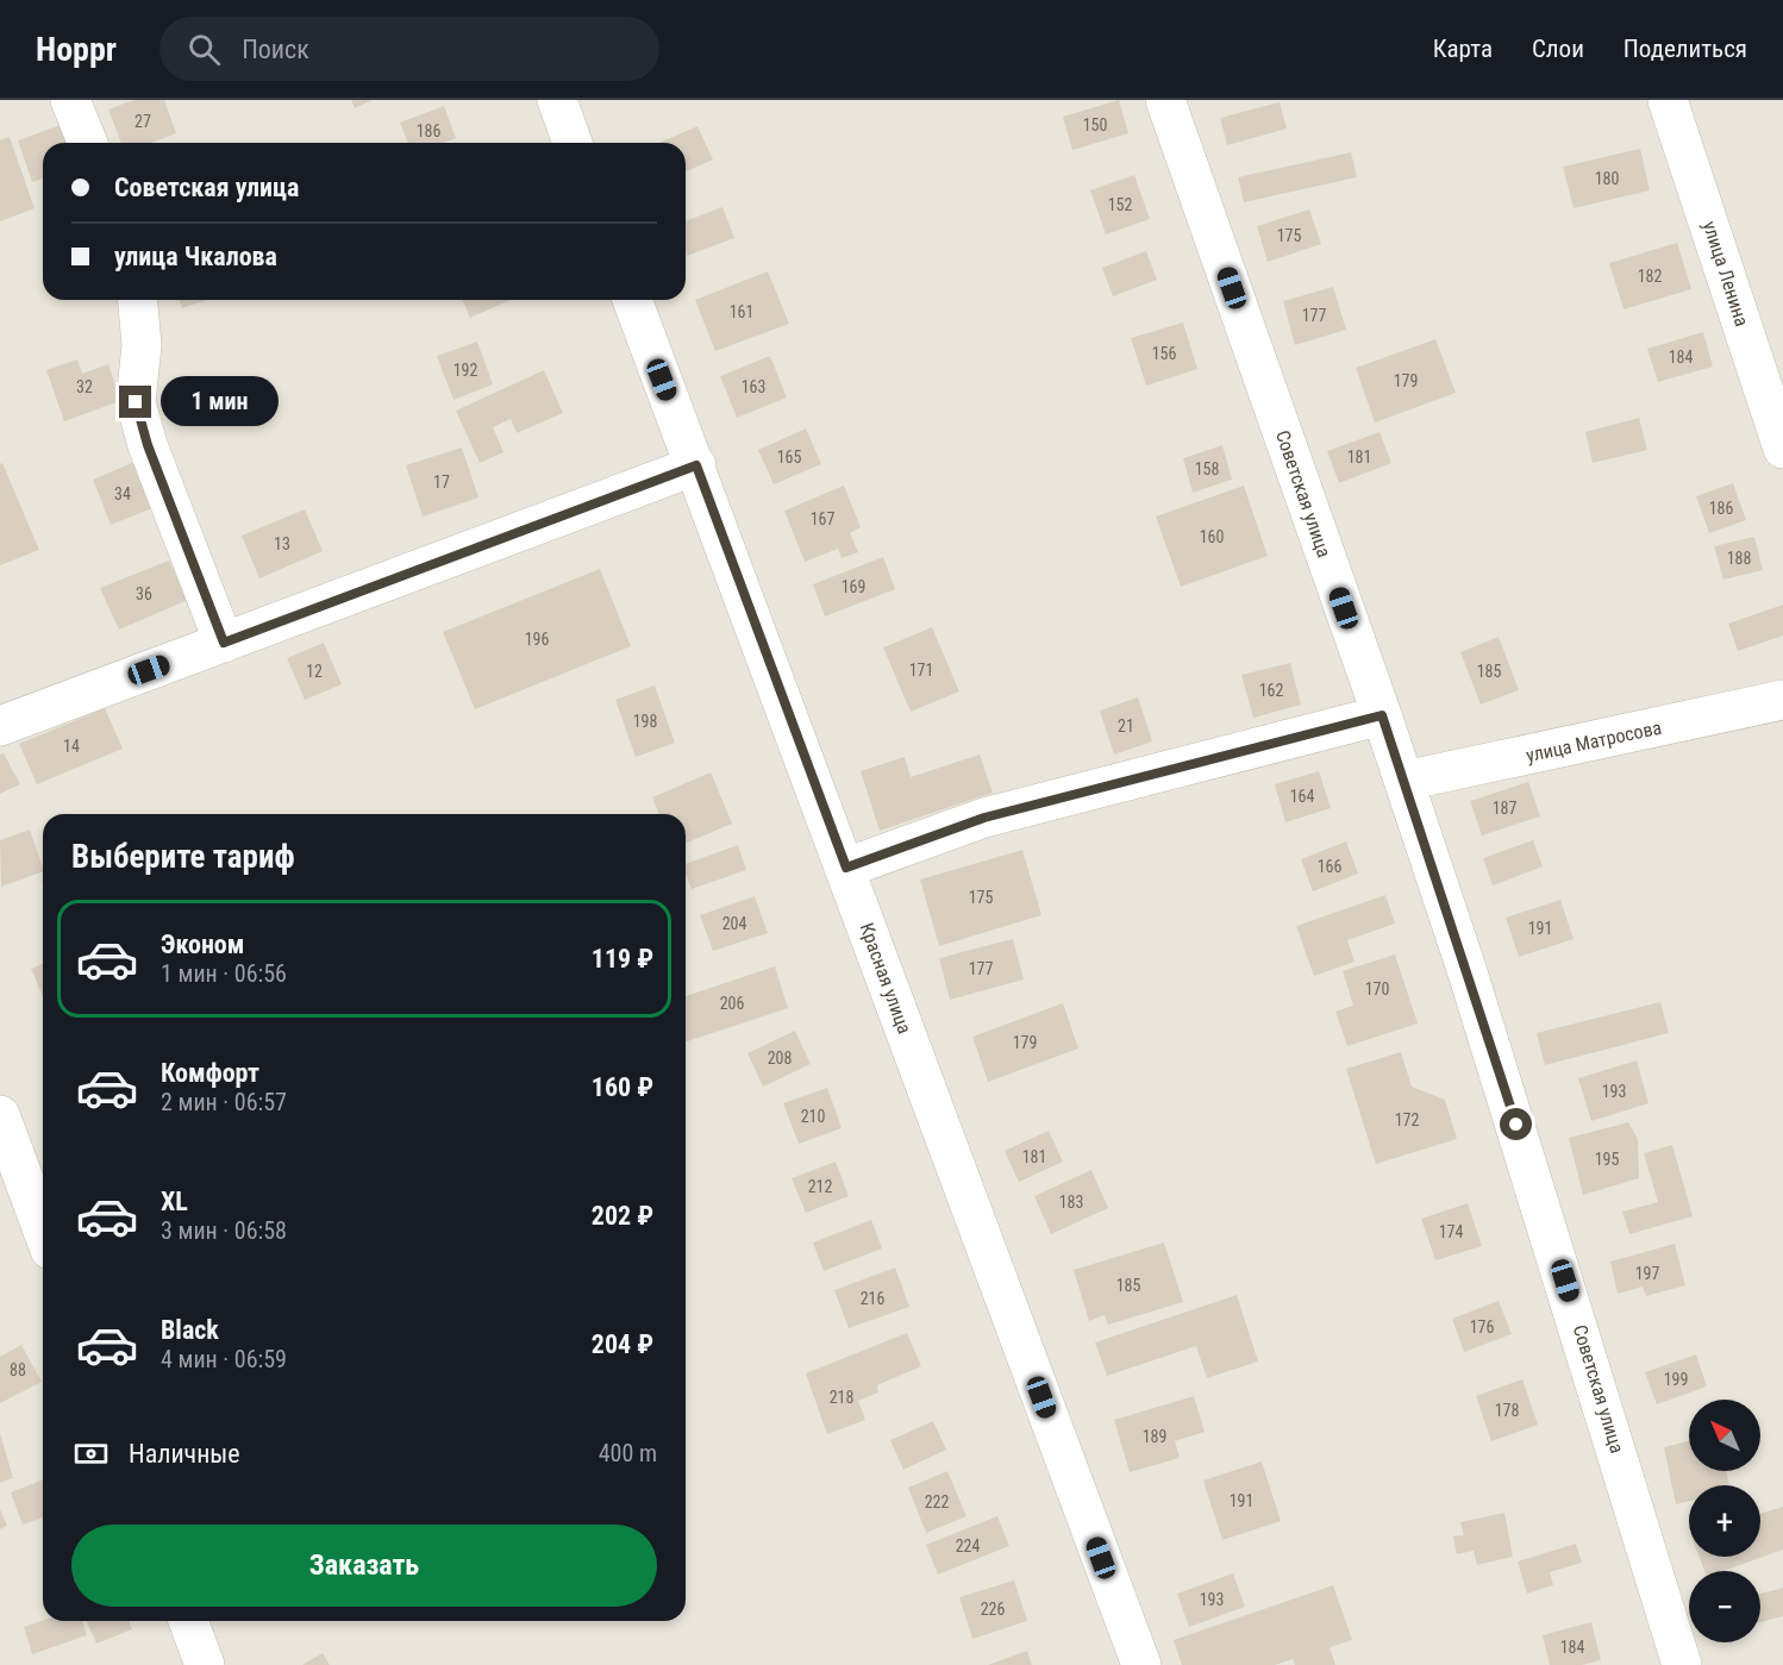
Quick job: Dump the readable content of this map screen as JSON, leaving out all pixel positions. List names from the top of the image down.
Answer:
{
  "streets": {
    "street": [
      "улица Ленина",
      "Советская улица",
      "улица Матросова",
      "Красная улица"
    ]
  },
  "crossings": [
    ["Советская улица", "улица Матросова"]
  ],
  "house_numbers": [
    "27",
    "150",
    "186",
    "180",
    "152",
    "175",
    "182",
    "161",
    "177",
    "156",
    "184",
    "192",
    "179",
    "32",
    "163",
    "165",
    "181",
    "158",
    "17",
    "34",
    "186",
    "167",
    "160",
    "13",
    "188",
    "169",
    "36",
    "196",
    "171",
    "12",
    "185",
    "162",
    "198",
    "21",
    "14",
    "164",
    "187",
    "166",
    "175",
    "204",
    "191",
    "177",
    "170",
    "206",
    "179",
    "208",
    "193",
    "210",
    "172",
    "181",
    "195",
    "212",
    "183",
    "174",
    "197",
    "185",
    "216",
    "176",
    "88",
    "199",
    "218",
    "178",
    "189",
    "191",
    "222",
    "224",
    "193",
    "226",
    "184"
  ],
  "north": "top left",
  "page": {
    "header": "Hoppr",
    "search": "Поиск",
    "nav": ["Карта", "Слои", "Поделиться"],
    "banner": ["Советская улица", "улица Чкалова"],
    "bubble": "1 мин",
    "heading": "Выберите тариф",
    "list": [
      {
        "name": "Эконом",
        "note": "1 мин · 06:56",
        "value": "119 ₽"
      },
      {
        "name": "Комфорт",
        "note": "2 мин · 06:57",
        "value": "160 ₽"
      },
      {
        "name": "XL",
        "note": "3 мин · 06:58",
        "value": "202 ₽"
      },
      {
        "name": "Black",
        "note": "4 мин · 06:59",
        "value": "204 ₽"
      }
    ],
    "map_buttons": ["+", "−"],
    "pay": ["Наличные", "400 m"],
    "buttons": "Заказать"
  }
}
